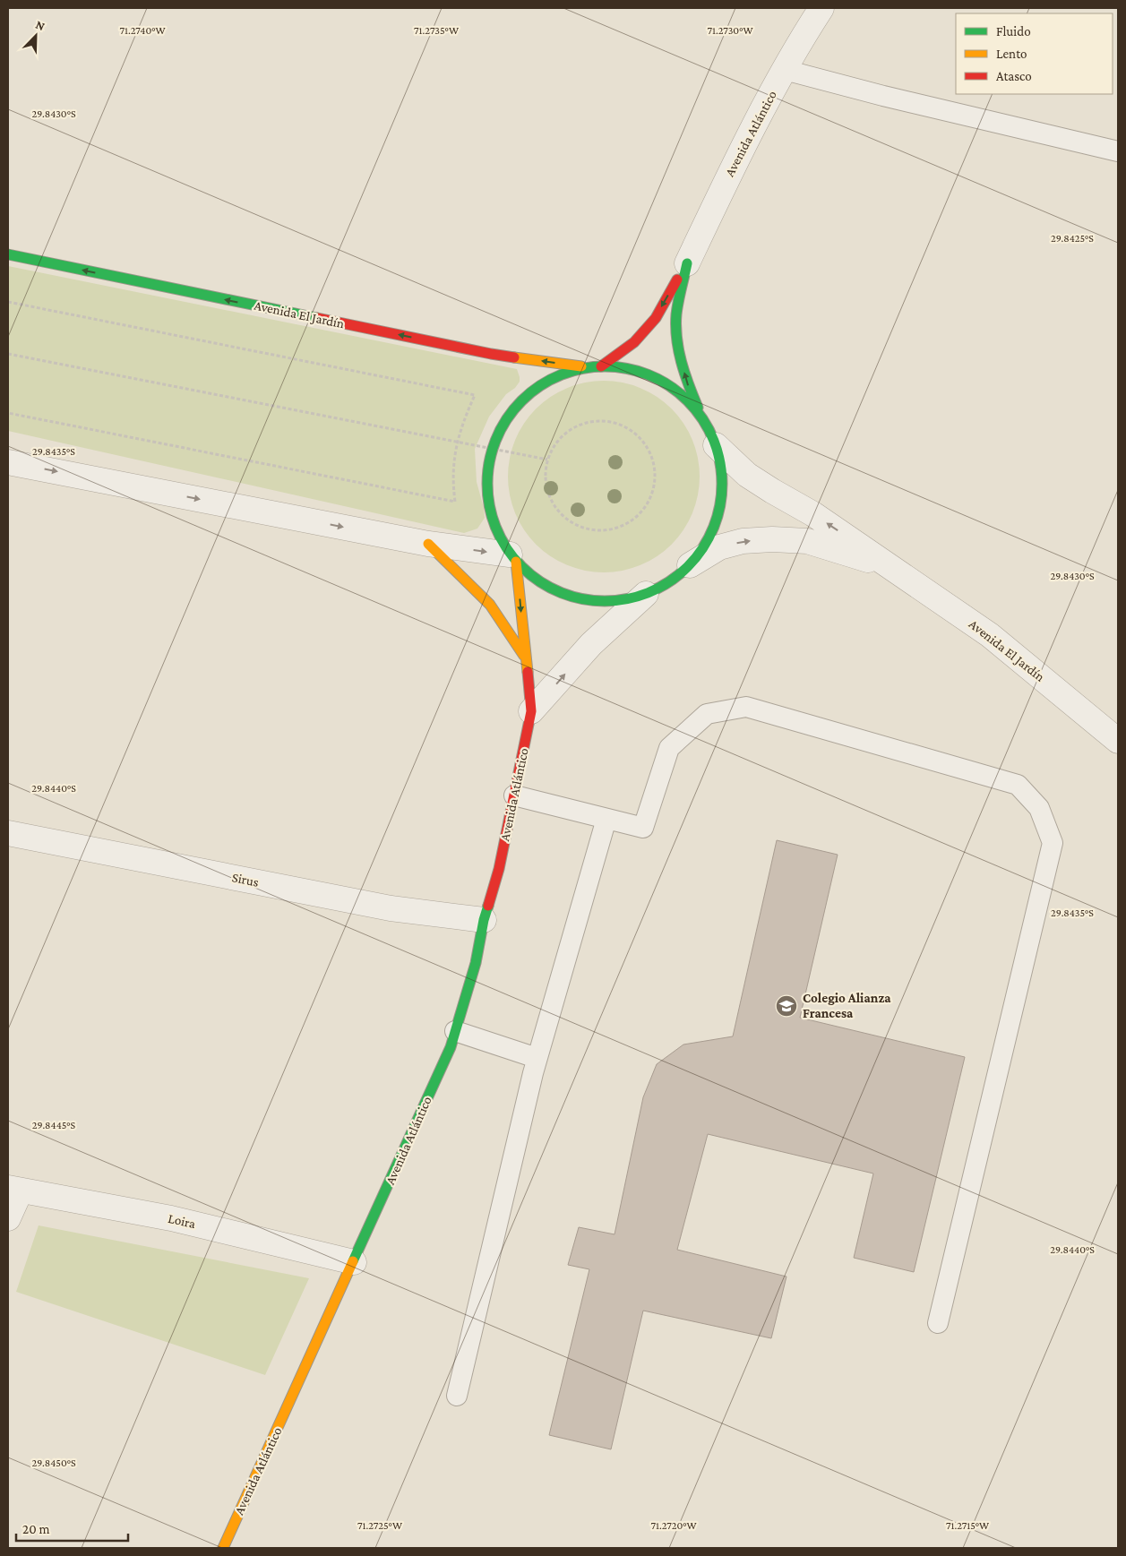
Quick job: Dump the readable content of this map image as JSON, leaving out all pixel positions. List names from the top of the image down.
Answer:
{
  "streets": {
    "street": [
      "Avenida Atlántico",
      "Avenida El Jardín",
      "Sirus",
      "Loira"
    ]
  },
  "crossings": [
    ["Avenida Atlántico", "Avenida El Jardín"],
    ["Avenida Atlántico", "Sirus"],
    ["Avenida Atlántico", "Loira"]
  ],
  "places": {
    "school or university": ["Colegio Alianza Francesa"]
  },
  "legend": ["Fluido", "Lento", "Atasco"],
  "scale_bar": "20 m",
  "north": "top right",
  "coordinates": [
    "71.2740°W",
    "71.2735°W",
    "71.2730°W",
    "29.8430°S",
    "29.8425°S",
    "29.8435°S",
    "29.8440°S",
    "29.8445°S",
    "29.8450°S",
    "71.2725°W",
    "71.2720°W",
    "71.2715°W"
  ]
}
